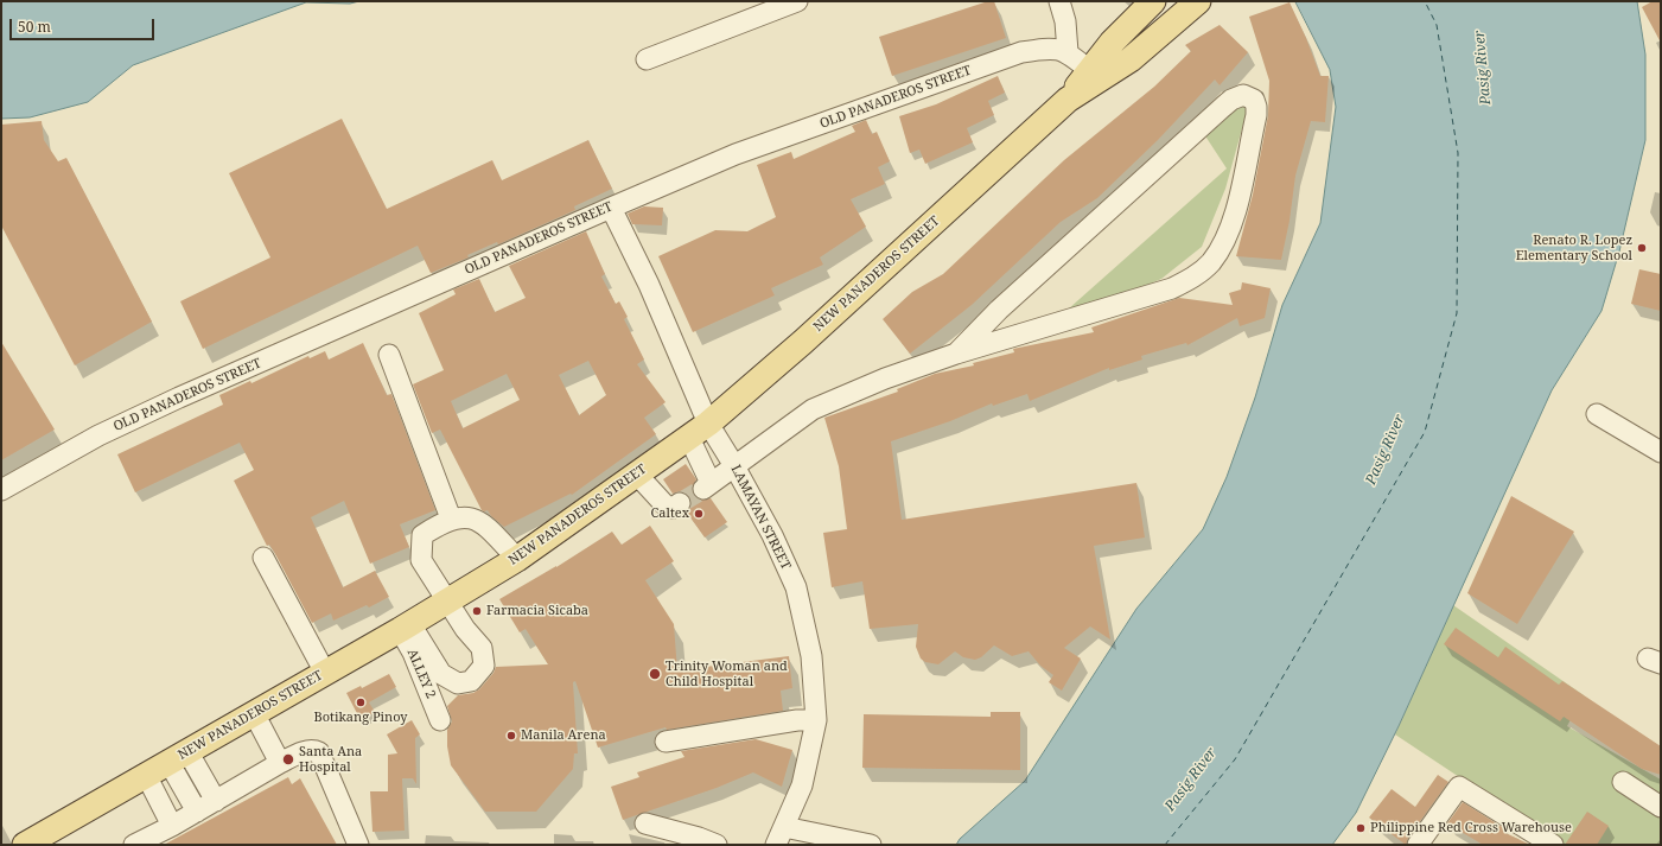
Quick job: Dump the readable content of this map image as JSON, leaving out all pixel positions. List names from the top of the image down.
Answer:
{
  "streets": {
    "main road": ["NEW PANADEROS STREET"],
    "street": ["OLD PANADEROS STREET", "LAMAYAN STREET", "ALLEY 2"]
  },
  "crossings": [
    ["OLD PANADEROS STREET", "LAMAYAN STREET"],
    ["NEW PANADEROS STREET", "LAMAYAN STREET"],
    ["NEW PANADEROS STREET", "ALLEY 2"]
  ],
  "water": ["Pasig River"],
  "places": [
    "Renato R. Lopez Elementary School",
    "Caltex",
    "Farmacia Sicaba",
    "Trinity Woman and Child Hospital",
    "Botikang Pinoy",
    "Manila Arena",
    "Santa Ana Hospital",
    "Philippine Red Cross Warehouse"
  ],
  "scale_bar": "50 m"
}
